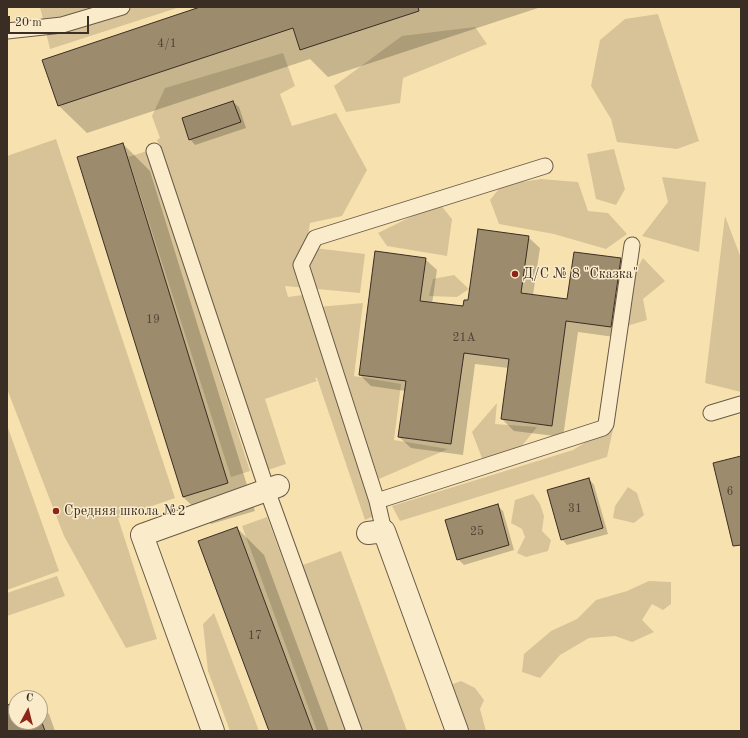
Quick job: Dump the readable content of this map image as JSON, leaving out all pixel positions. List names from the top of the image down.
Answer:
{
  "places": ["Д/С № 8 \"Сказка\"", "Средняя школа №2"],
  "house_numbers": [
    "4/1",
    "19",
    "21А",
    "6",
    "31",
    "25",
    "17"
  ],
  "scale_bar": "20 m",
  "north": "top"
}
